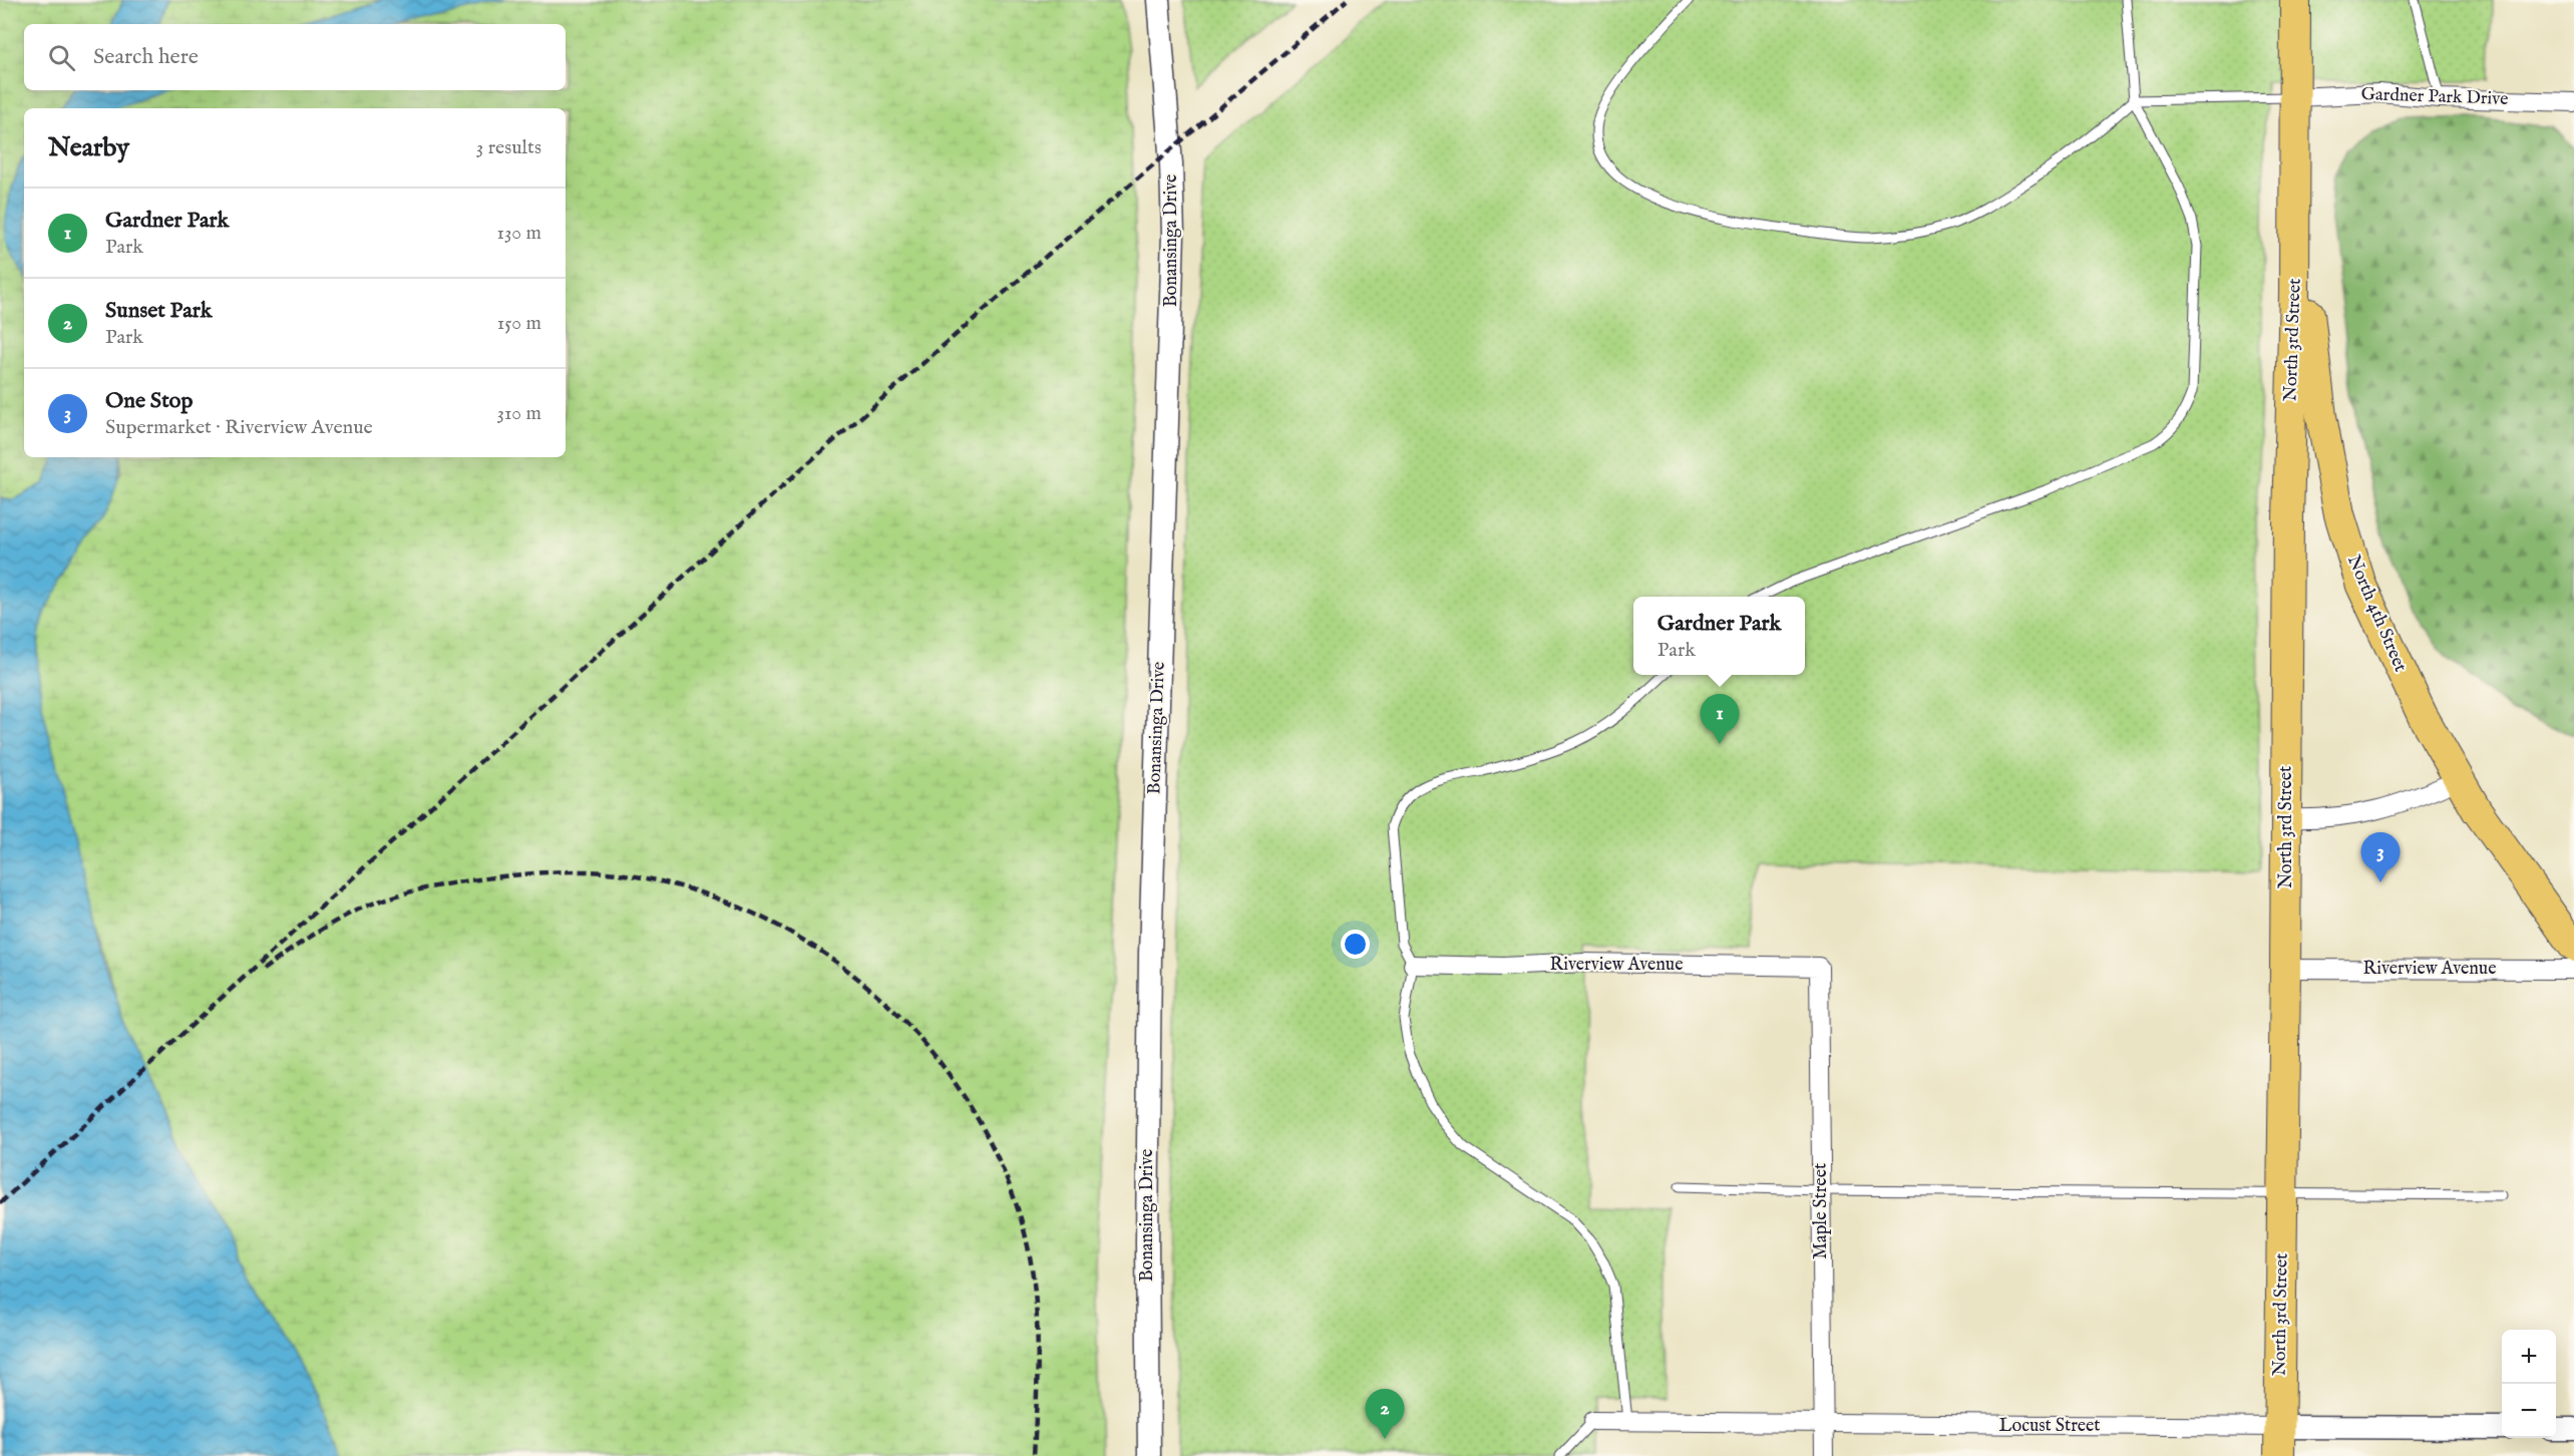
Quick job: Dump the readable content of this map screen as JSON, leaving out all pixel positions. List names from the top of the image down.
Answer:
{
  "streets": {
    "highway": ["North 3rd Street", "North 4th Street"],
    "street": [
      "Gardner Park Drive",
      "Bonansinga Drive",
      "Riverview Avenue",
      "Maple Street",
      "Locust Street"
    ]
  },
  "crossings": [
    ["North 3rd Street", "North 4th Street"],
    ["North 3rd Street", "Riverview Avenue"],
    ["North 3rd Street", "Locust Street"],
    ["Riverview Avenue", "Maple Street"],
    ["Maple Street", "Locust Street"]
  ],
  "page": {
    "search": "Search here",
    "heading": ["Nearby", "3 results"],
    "list": [
      {
        "mark": "1",
        "name": "Gardner Park",
        "note": "Park",
        "value": "130 m"
      },
      {
        "mark": "2",
        "name": "Sunset Park",
        "note": "Park",
        "value": "150 m"
      },
      {
        "mark": "3",
        "name": "One Stop",
        "note": "Supermarket · Riverview Avenue",
        "value": "310 m"
      }
    ],
    "popup": ["Gardner Park", "Park"],
    "pins": ["1", "3", "2"],
    "map_buttons": ["+", "−"]
  }
}
